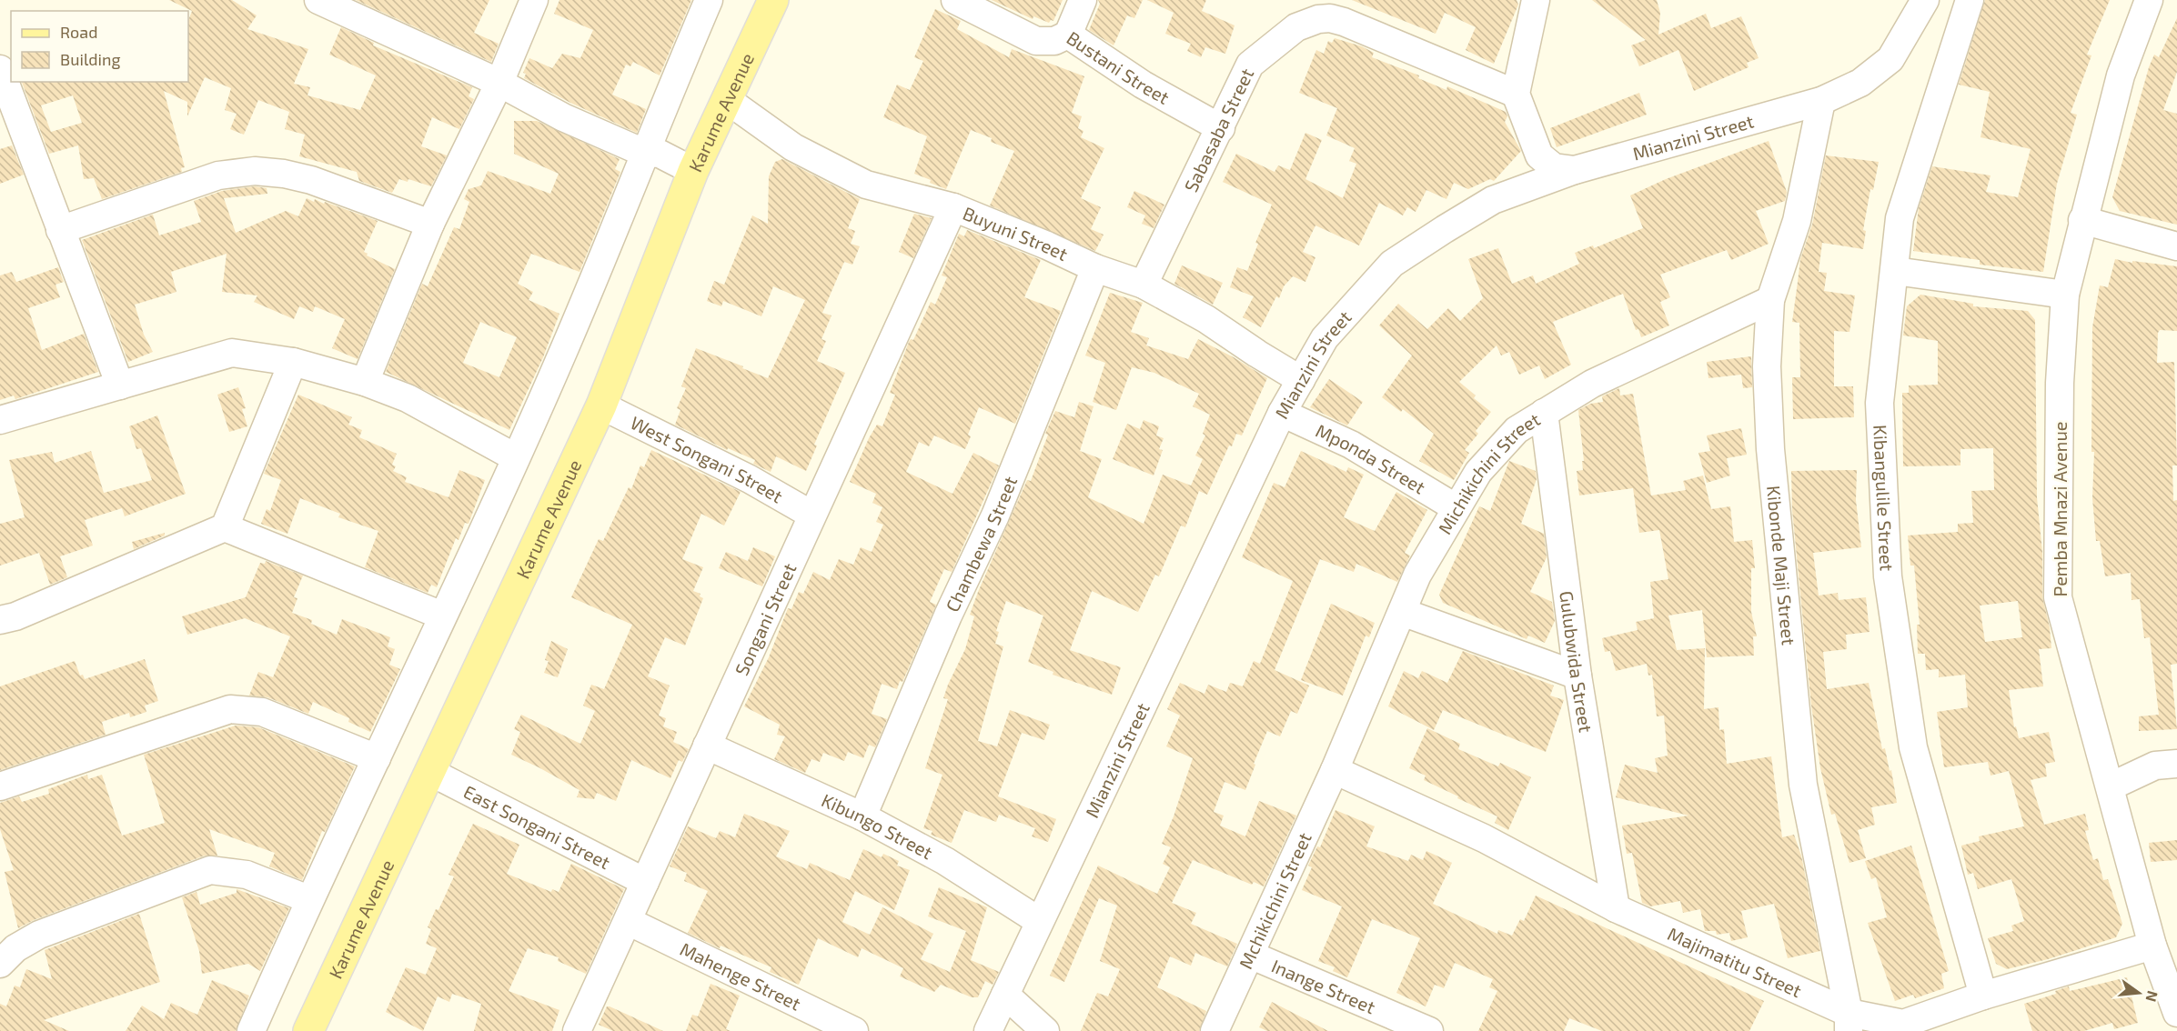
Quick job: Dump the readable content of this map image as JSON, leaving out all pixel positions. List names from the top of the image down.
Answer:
{
  "streets": {
    "main road": ["Karume Avenue"],
    "street": [
      "Bustani Street",
      "Sabasaba Street",
      "Mianzini Street",
      "Buyuni Street",
      "West Songani Street",
      "Mponda Street",
      "Michikichini Street",
      "Kibangulile Street",
      "Pemba Mnazi Avenue",
      "Chambewa Street",
      "Kibonde Maji Street",
      "Songani Street",
      "Gulubwida Street",
      "Kibungo Street",
      "East Songani Street",
      "Mchikichini Street",
      "Majimatitu Street",
      "Mahenge Street",
      "Inange Street"
    ]
  },
  "crossings": [
    ["Bustani Street", "Sabasaba Street"],
    ["Karume Avenue", "Buyuni Street"],
    ["Karume Avenue", "West Songani Street"],
    ["Karume Avenue", "East Songani Street"],
    ["Sabasaba Street", "Buyuni Street"],
    ["Mianzini Street", "Buyuni Street"],
    ["Mianzini Street", "Mponda Street"],
    ["Mianzini Street", "Kibonde Maji Street"],
    ["Mianzini Street", "Kibungo Street"],
    ["Buyuni Street", "Chambewa Street"],
    ["Buyuni Street", "Songani Street"],
    ["West Songani Street", "Songani Street"],
    ["Mponda Street", "Michikichini Street"],
    ["Michikichini Street", "Kibonde Maji Street"],
    ["Michikichini Street", "Gulubwida Street"],
    ["Michikichini Street", "Mchikichini Street"],
    ["Michikichini Street", "Majimatitu Street"],
    ["Kibangulile Street", "Majimatitu Street"],
    ["Pemba Mnazi Avenue", "Majimatitu Street"],
    ["Chambewa Street", "Kibungo Street"],
    ["Kibonde Maji Street", "Majimatitu Street"],
    ["Songani Street", "Kibungo Street"],
    ["Songani Street", "East Songani Street"],
    ["Songani Street", "Mahenge Street"],
    ["Gulubwida Street", "Majimatitu Street"],
    ["Mchikichini Street", "Majimatitu Street"],
    ["Mchikichini Street", "Inange Street"]
  ],
  "legend": ["Road", "Building"],
  "north": "right"
}
